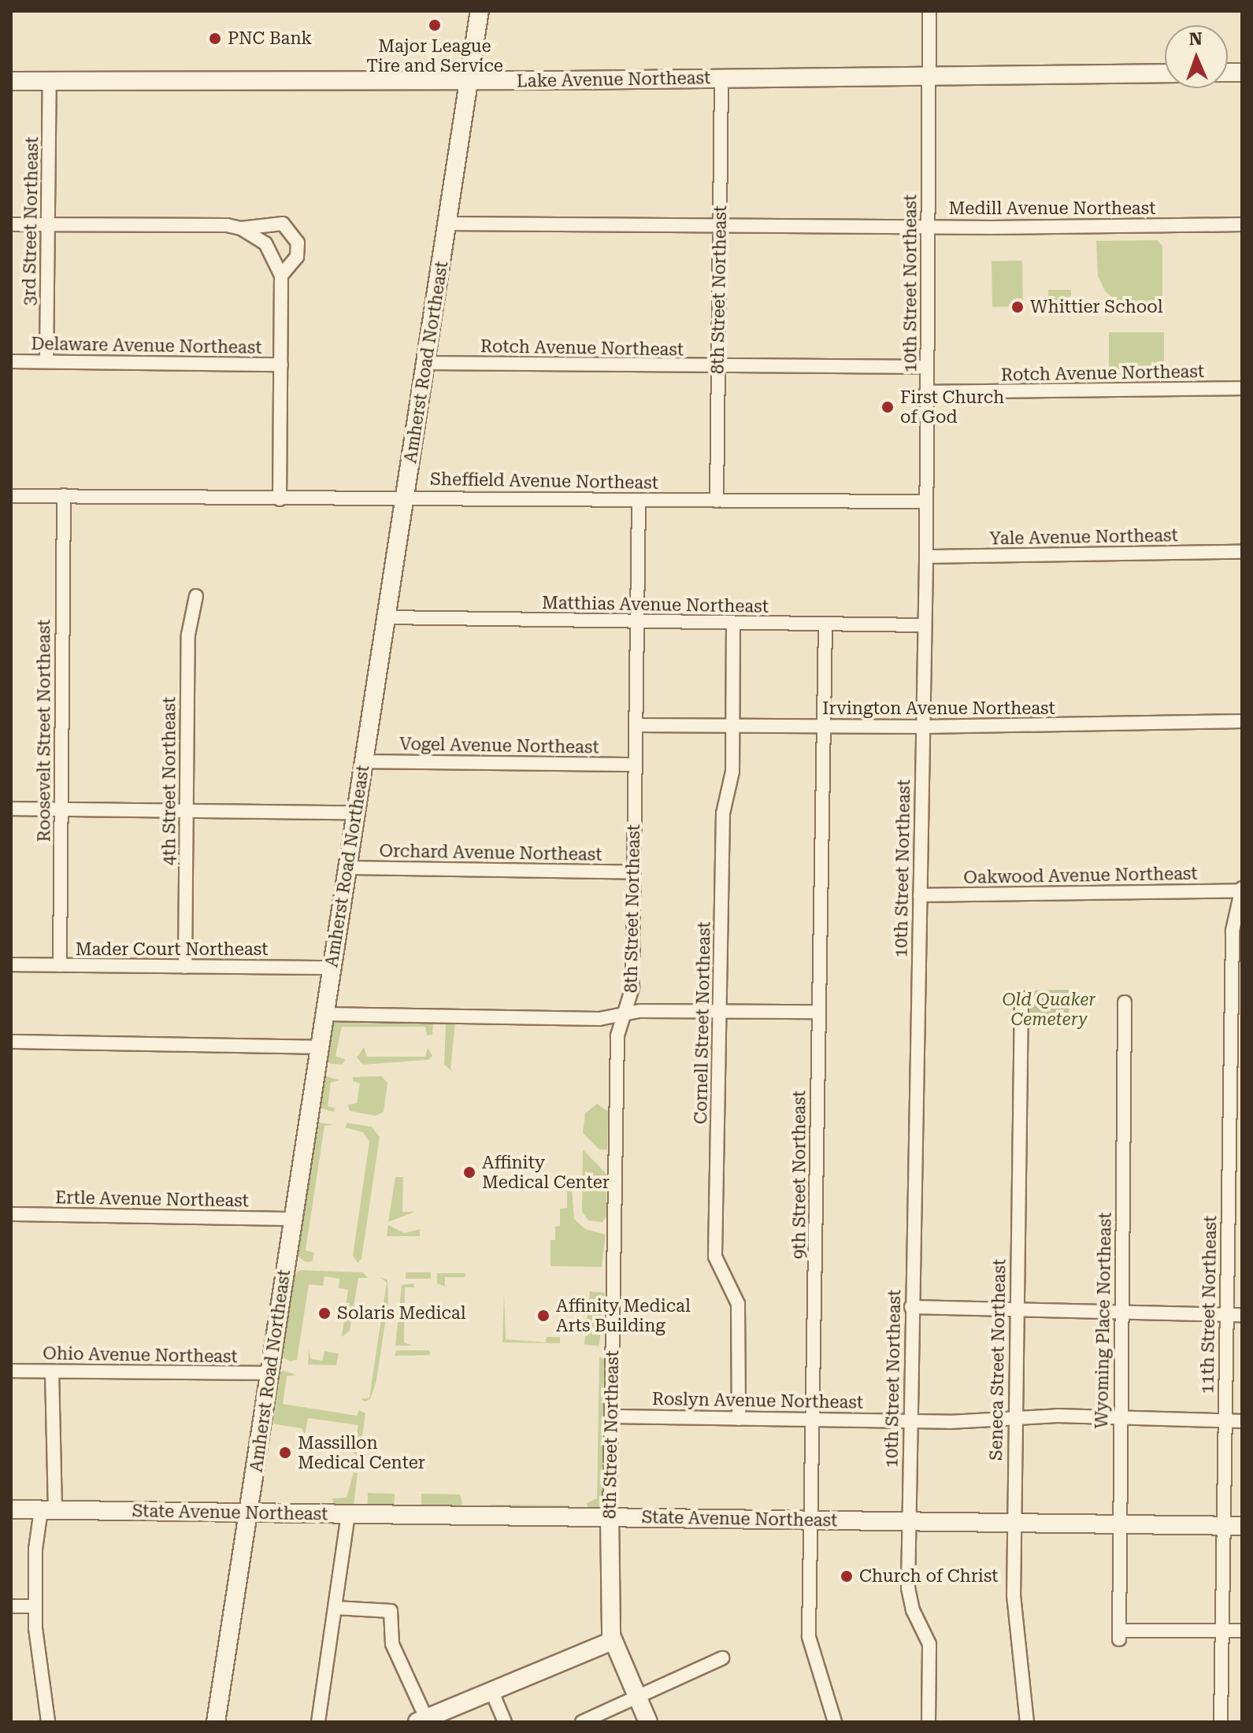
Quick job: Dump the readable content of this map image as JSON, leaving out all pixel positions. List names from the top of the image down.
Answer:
{
  "streets": {
    "street": [
      "Lake Avenue Northeast",
      "Medill Avenue Northeast",
      "3rd Street Northeast",
      "10th Street Northeast",
      "8th Street Northeast",
      "Delaware Avenue Northeast",
      "Rotch Avenue Northeast",
      "Amherst Road Northeast",
      "Sheffield Avenue Northeast",
      "Yale Avenue Northeast",
      "Matthias Avenue Northeast",
      "Irvington Avenue Northeast",
      "Roosevelt Street Northeast",
      "Vogel Avenue Northeast",
      "4th Street Northeast",
      "Orchard Avenue Northeast",
      "Oakwood Avenue Northeast",
      "Mader Court Northeast",
      "Cornell Street Northeast",
      "9th Street Northeast",
      "Ertle Avenue Northeast",
      "11th Street Northeast",
      "Wyoming Place Northeast",
      "Ohio Avenue Northeast",
      "Seneca Street Northeast",
      "Roslyn Avenue Northeast",
      "State Avenue Northeast"
    ]
  },
  "crossings": [
    ["Lake Avenue Northeast", "3rd Street Northeast"],
    ["Lake Avenue Northeast", "10th Street Northeast"],
    ["Lake Avenue Northeast", "8th Street Northeast"],
    ["Lake Avenue Northeast", "Amherst Road Northeast"],
    ["Medill Avenue Northeast", "10th Street Northeast"],
    ["Medill Avenue Northeast", "8th Street Northeast"],
    ["Medill Avenue Northeast", "Amherst Road Northeast"],
    ["3rd Street Northeast", "Delaware Avenue Northeast"],
    ["10th Street Northeast", "Rotch Avenue Northeast"],
    ["10th Street Northeast", "Sheffield Avenue Northeast"],
    ["10th Street Northeast", "Yale Avenue Northeast"],
    ["10th Street Northeast", "Matthias Avenue Northeast"],
    ["10th Street Northeast", "Irvington Avenue Northeast"],
    ["10th Street Northeast", "Oakwood Avenue Northeast"],
    ["10th Street Northeast", "Roslyn Avenue Northeast"],
    ["10th Street Northeast", "State Avenue Northeast"],
    ["8th Street Northeast", "Rotch Avenue Northeast"],
    ["8th Street Northeast", "Sheffield Avenue Northeast"],
    ["8th Street Northeast", "Matthias Avenue Northeast"],
    ["8th Street Northeast", "Irvington Avenue Northeast"],
    ["8th Street Northeast", "Vogel Avenue Northeast"],
    ["8th Street Northeast", "Orchard Avenue Northeast"],
    ["8th Street Northeast", "Roslyn Avenue Northeast"],
    ["8th Street Northeast", "State Avenue Northeast"],
    ["Rotch Avenue Northeast", "Amherst Road Northeast"],
    ["Amherst Road Northeast", "Sheffield Avenue Northeast"],
    ["Amherst Road Northeast", "Matthias Avenue Northeast"],
    ["Amherst Road Northeast", "Vogel Avenue Northeast"],
    ["Amherst Road Northeast", "Orchard Avenue Northeast"],
    ["Amherst Road Northeast", "Mader Court Northeast"],
    ["Amherst Road Northeast", "Ertle Avenue Northeast"],
    ["Amherst Road Northeast", "Ohio Avenue Northeast"],
    ["Amherst Road Northeast", "State Avenue Northeast"],
    ["Sheffield Avenue Northeast", "Roosevelt Street Northeast"],
    ["Matthias Avenue Northeast", "Cornell Street Northeast"],
    ["Matthias Avenue Northeast", "9th Street Northeast"],
    ["Irvington Avenue Northeast", "Cornell Street Northeast"],
    ["Irvington Avenue Northeast", "9th Street Northeast"],
    ["Roosevelt Street Northeast", "Mader Court Northeast"],
    ["4th Street Northeast", "Mader Court Northeast"],
    ["Oakwood Avenue Northeast", "11th Street Northeast"],
    ["Cornell Street Northeast", "Roslyn Avenue Northeast"],
    ["9th Street Northeast", "Roslyn Avenue Northeast"],
    ["9th Street Northeast", "State Avenue Northeast"],
    ["11th Street Northeast", "Wyoming Place Northeast"],
    ["11th Street Northeast", "Roslyn Avenue Northeast"],
    ["11th Street Northeast", "State Avenue Northeast"],
    ["Wyoming Place Northeast", "Roslyn Avenue Northeast"],
    ["Wyoming Place Northeast", "State Avenue Northeast"],
    ["Seneca Street Northeast", "Roslyn Avenue Northeast"],
    ["Seneca Street Northeast", "State Avenue Northeast"]
  ],
  "parks": ["Old Quaker Cemetery"],
  "places": [
    "Major League Tire and Service",
    "PNC Bank",
    "Whittier School",
    "First Church of God",
    "Affinity Medical Center",
    "Solaris Medical",
    "Affinity Medical Arts Building",
    "Massillon Medical Center",
    "Church of Christ"
  ],
  "north": "top"
}
